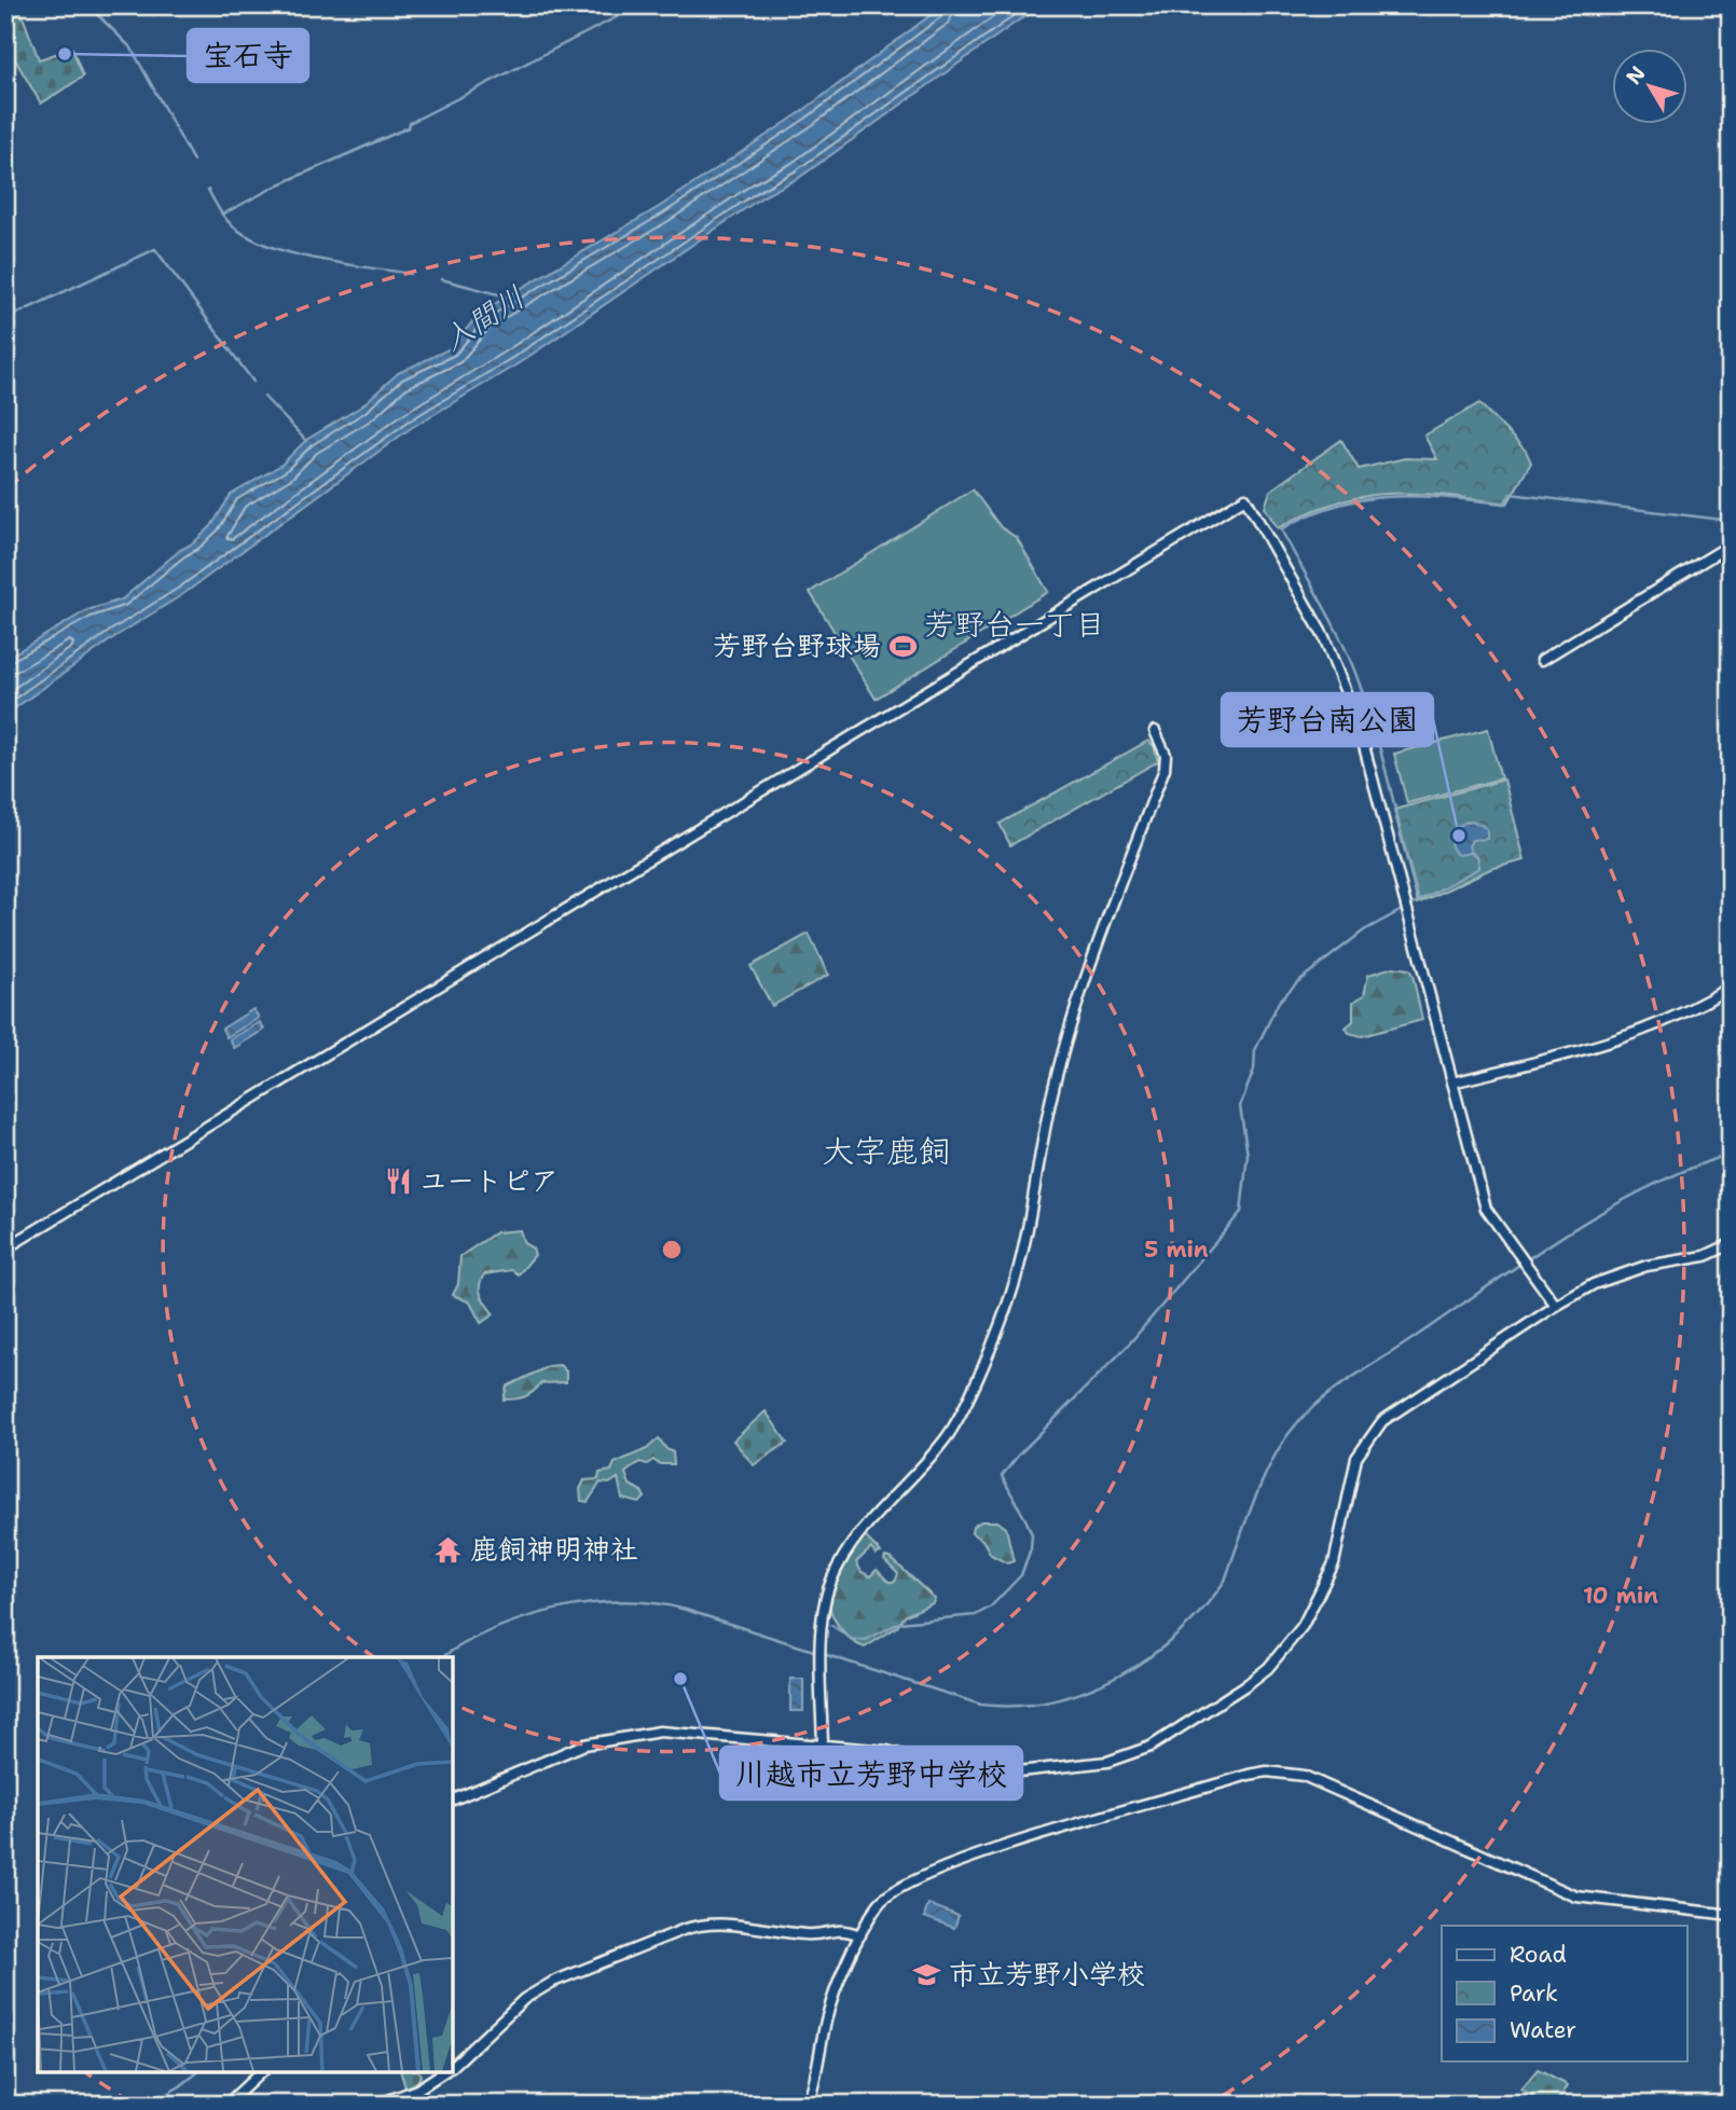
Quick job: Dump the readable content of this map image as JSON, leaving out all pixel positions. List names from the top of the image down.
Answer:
{
  "districts": ["芳野台一丁目", "大字鹿飼"],
  "water": ["入間川"],
  "places": {
    "other": ["宝石寺", "芳野台南公園", "川越市立芳野中学校"],
    "sports": ["芳野台野球場"],
    "restaurant": ["ユートピア"],
    "temple": ["鹿飼神明神社"],
    "school or university": ["市立芳野小学校"]
  },
  "legend": ["Road", "Park", "Water"],
  "north": "top left",
  "rings": ["5 min", "10 min"]
}
